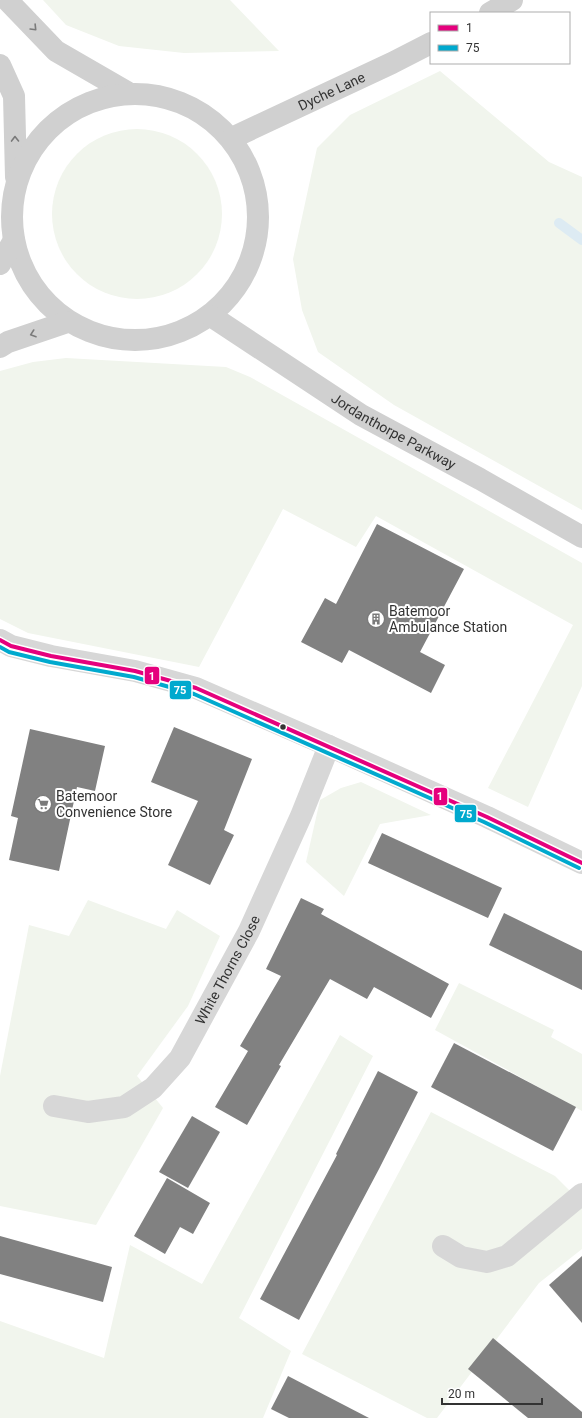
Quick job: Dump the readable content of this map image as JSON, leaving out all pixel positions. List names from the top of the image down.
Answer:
{
  "streets": {
    "main road": ["Dyche Lane", "Jordanthorpe Parkway"],
    "street": ["White Thorns Close"]
  },
  "places": {
    "building": ["Batemoor Ambulance Station"],
    "supermarket": ["Batemoor Convenience Store"]
  },
  "lines": ["transit line 1", "transit line 75"],
  "legend": ["1", "75"],
  "scale_bar": "20 m"
}
